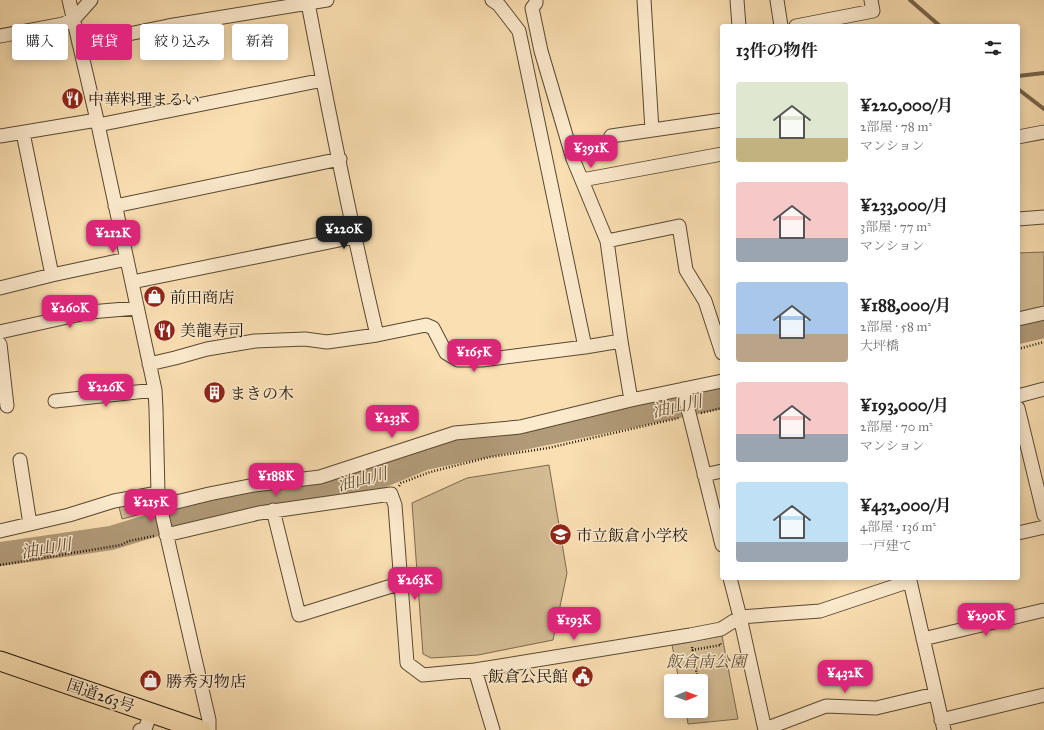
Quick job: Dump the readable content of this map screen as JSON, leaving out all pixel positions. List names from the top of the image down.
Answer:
{
  "streets": {
    "highway": ["国道263号"]
  },
  "water": ["油山川"],
  "parks": ["飯倉南公園"],
  "places": {
    "restaurant": ["中華料理まるい", "美龍寿司"],
    "shop": ["前田商店", "勝秀刃物店"],
    "building": ["まきの木"],
    "school or university": ["市立飯倉小学校"],
    "public building": ["飯倉公民館"]
  },
  "north": "right",
  "page": {
    "chip": [
      "購入",
      "賃貸",
      "絞り込み",
      "新着"
    ],
    "heading": "13件の物件",
    "list": [
      {
        "name": "¥220,000/月",
        "note": "2部屋 · 78 m² · マンション"
      },
      {
        "name": "¥233,000/月",
        "note": "3部屋 · 77 m² · マンション"
      },
      {
        "name": "¥188,000/月",
        "note": "2部屋 · 58 m² · 大坪橋"
      },
      {
        "name": "¥193,000/月",
        "note": "2部屋 · 70 m² · マンション"
      },
      {
        "name": "¥432,000/月",
        "note": "4部屋 · 136 m² · 一戸建て"
      }
    ],
    "price": [
      "¥391K",
      "¥220K",
      "¥212K",
      "¥260K",
      "¥165K",
      "¥226K",
      "¥233K",
      "¥188K",
      "¥215K",
      "¥263K",
      "¥290K",
      "¥193K",
      "¥432K"
    ]
  }
}
